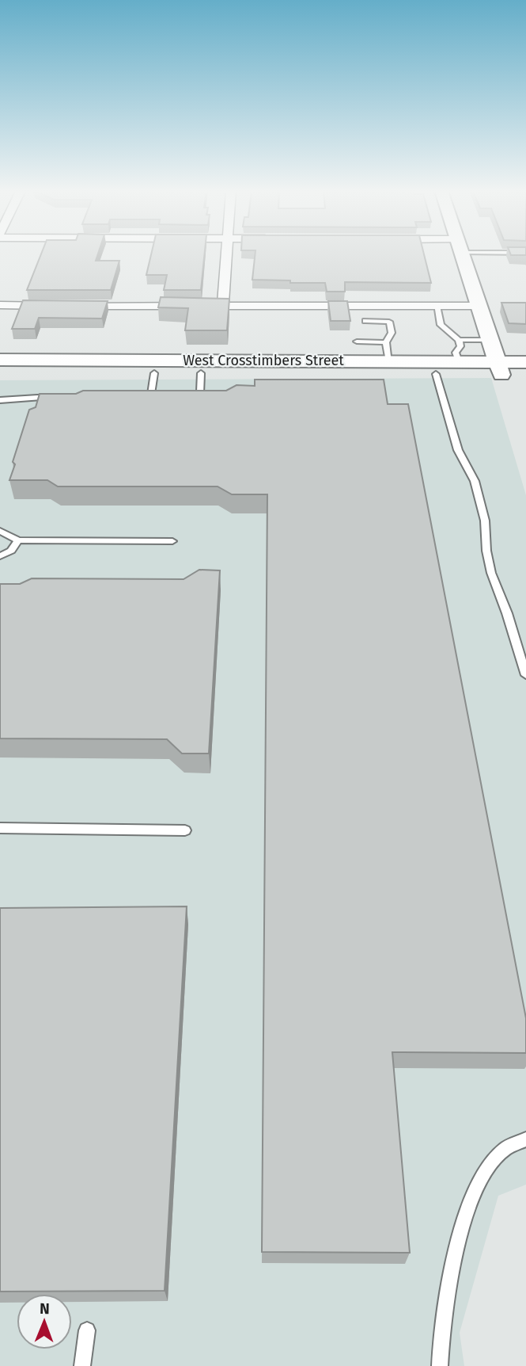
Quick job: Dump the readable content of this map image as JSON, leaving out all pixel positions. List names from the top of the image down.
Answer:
{
  "streets": {
    "main road": ["West Crosstimbers Street"]
  },
  "north": "top"
}
